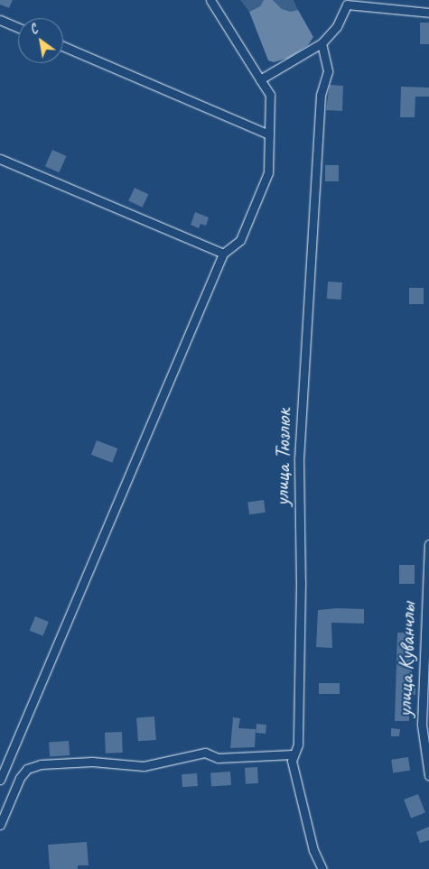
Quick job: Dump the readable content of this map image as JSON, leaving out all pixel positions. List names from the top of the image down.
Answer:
{
  "streets": {
    "street": ["улица Тюзлюк", "улица Куванчлы"]
  },
  "north": "top left"
}
